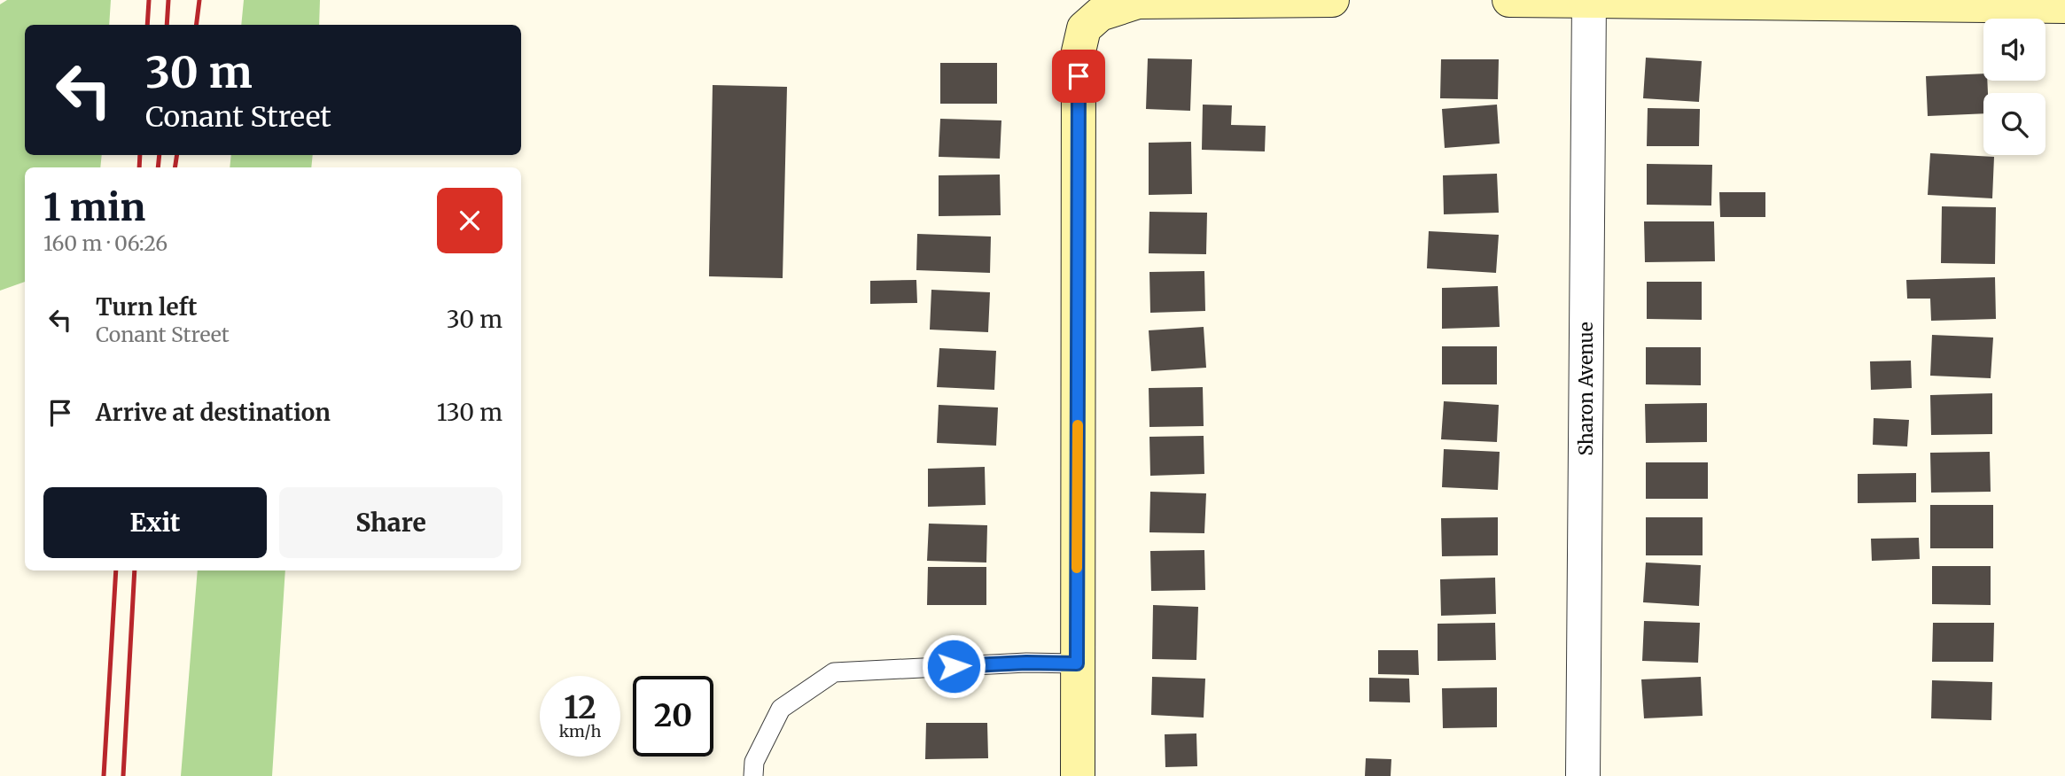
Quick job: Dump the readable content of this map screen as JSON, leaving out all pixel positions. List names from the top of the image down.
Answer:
{
  "streets": {
    "street": ["Sharon Avenue"]
  },
  "page": {
    "turn": ["30 m", "Conant Street"],
    "heading": ["1 min", "160 m · 06:26"],
    "list": [
      {
        "name": "Turn left",
        "note": "Conant Street",
        "value": "30 m"
      },
      {
        "name": "Arrive at destination",
        "value": "130 m"
      }
    ],
    "buttons": ["Exit", "Share"],
    "speed": "12 km/h",
    "limit": "20"
  }
}
